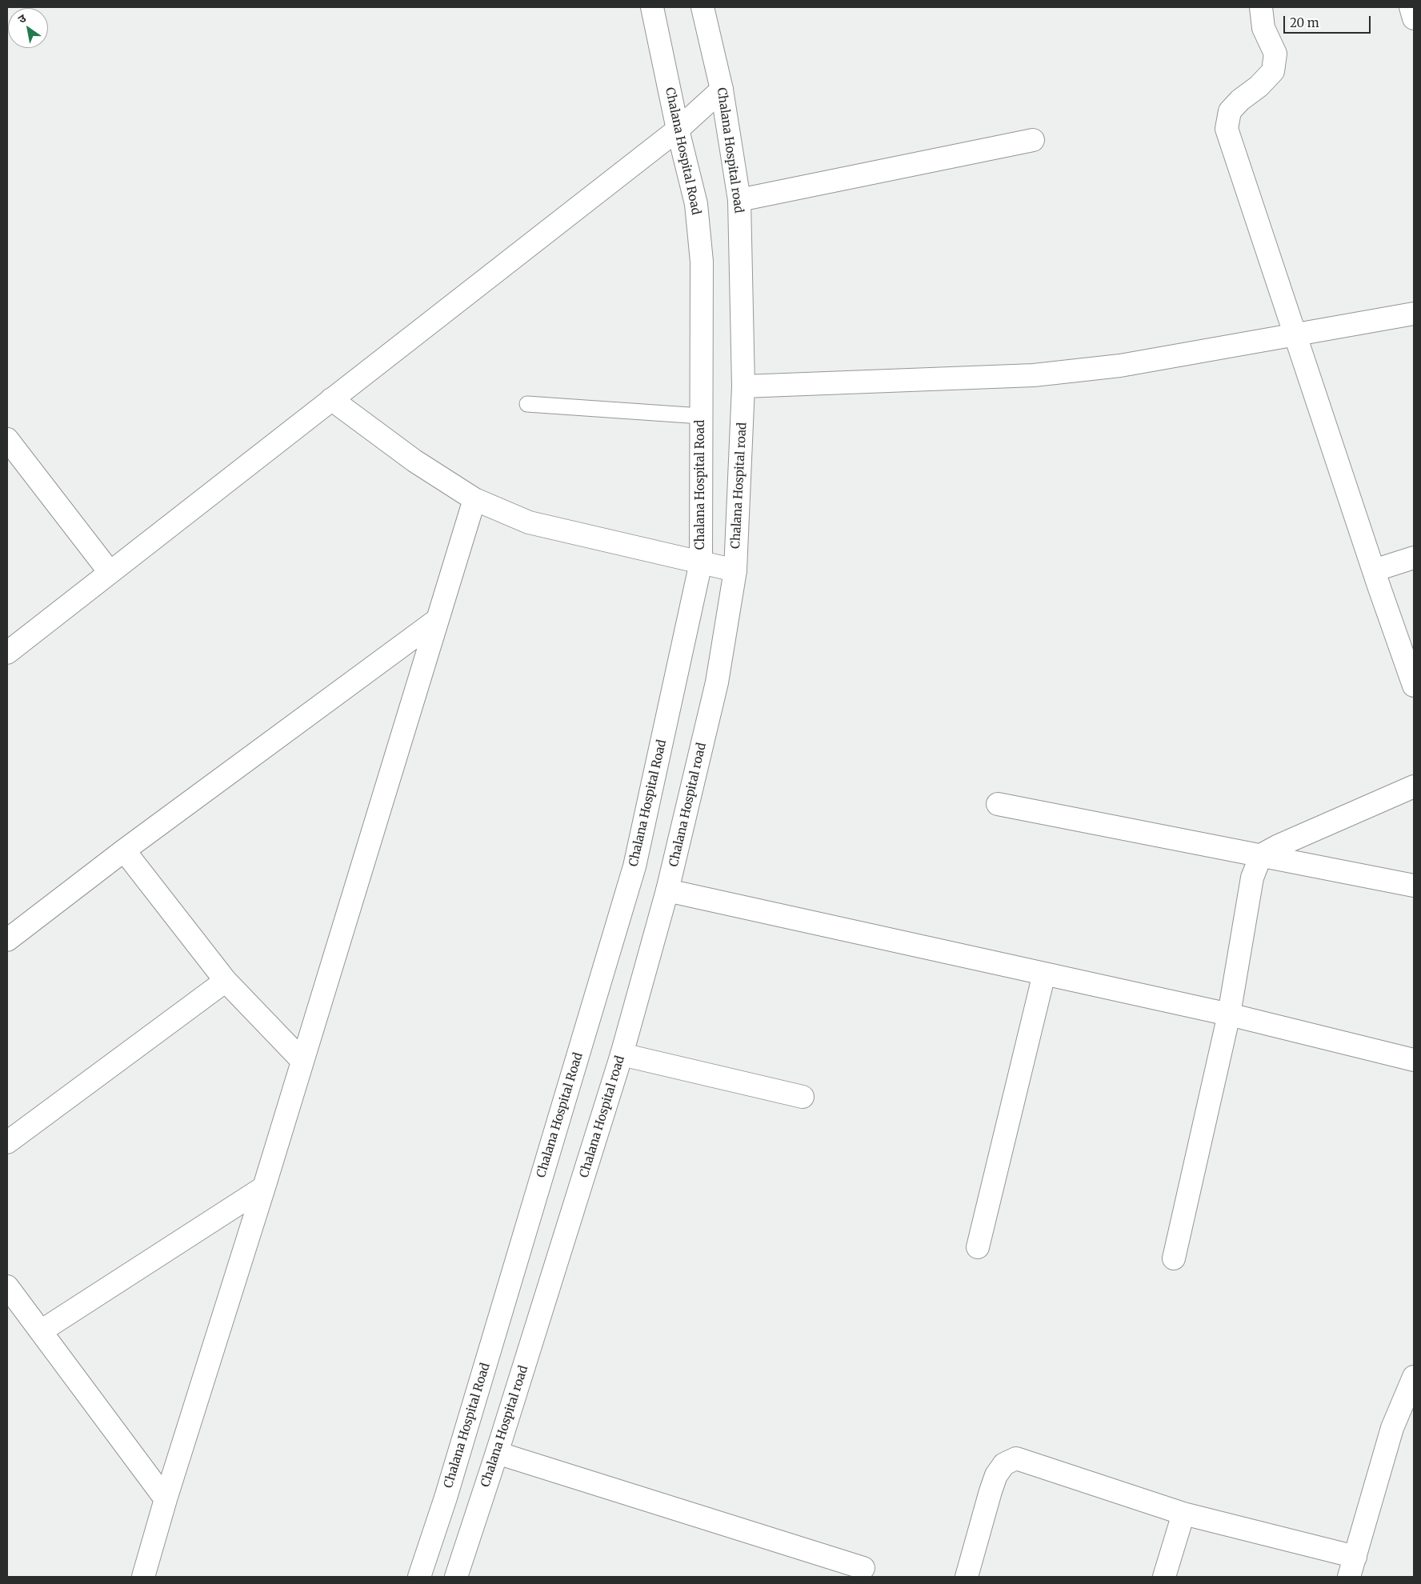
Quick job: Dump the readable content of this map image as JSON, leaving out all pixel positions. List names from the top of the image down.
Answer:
{
  "streets": {
    "street": ["Chalana Hospital road", "Chalana Hospital Road"]
  },
  "scale_bar": "20 m",
  "north": "top left"
}
